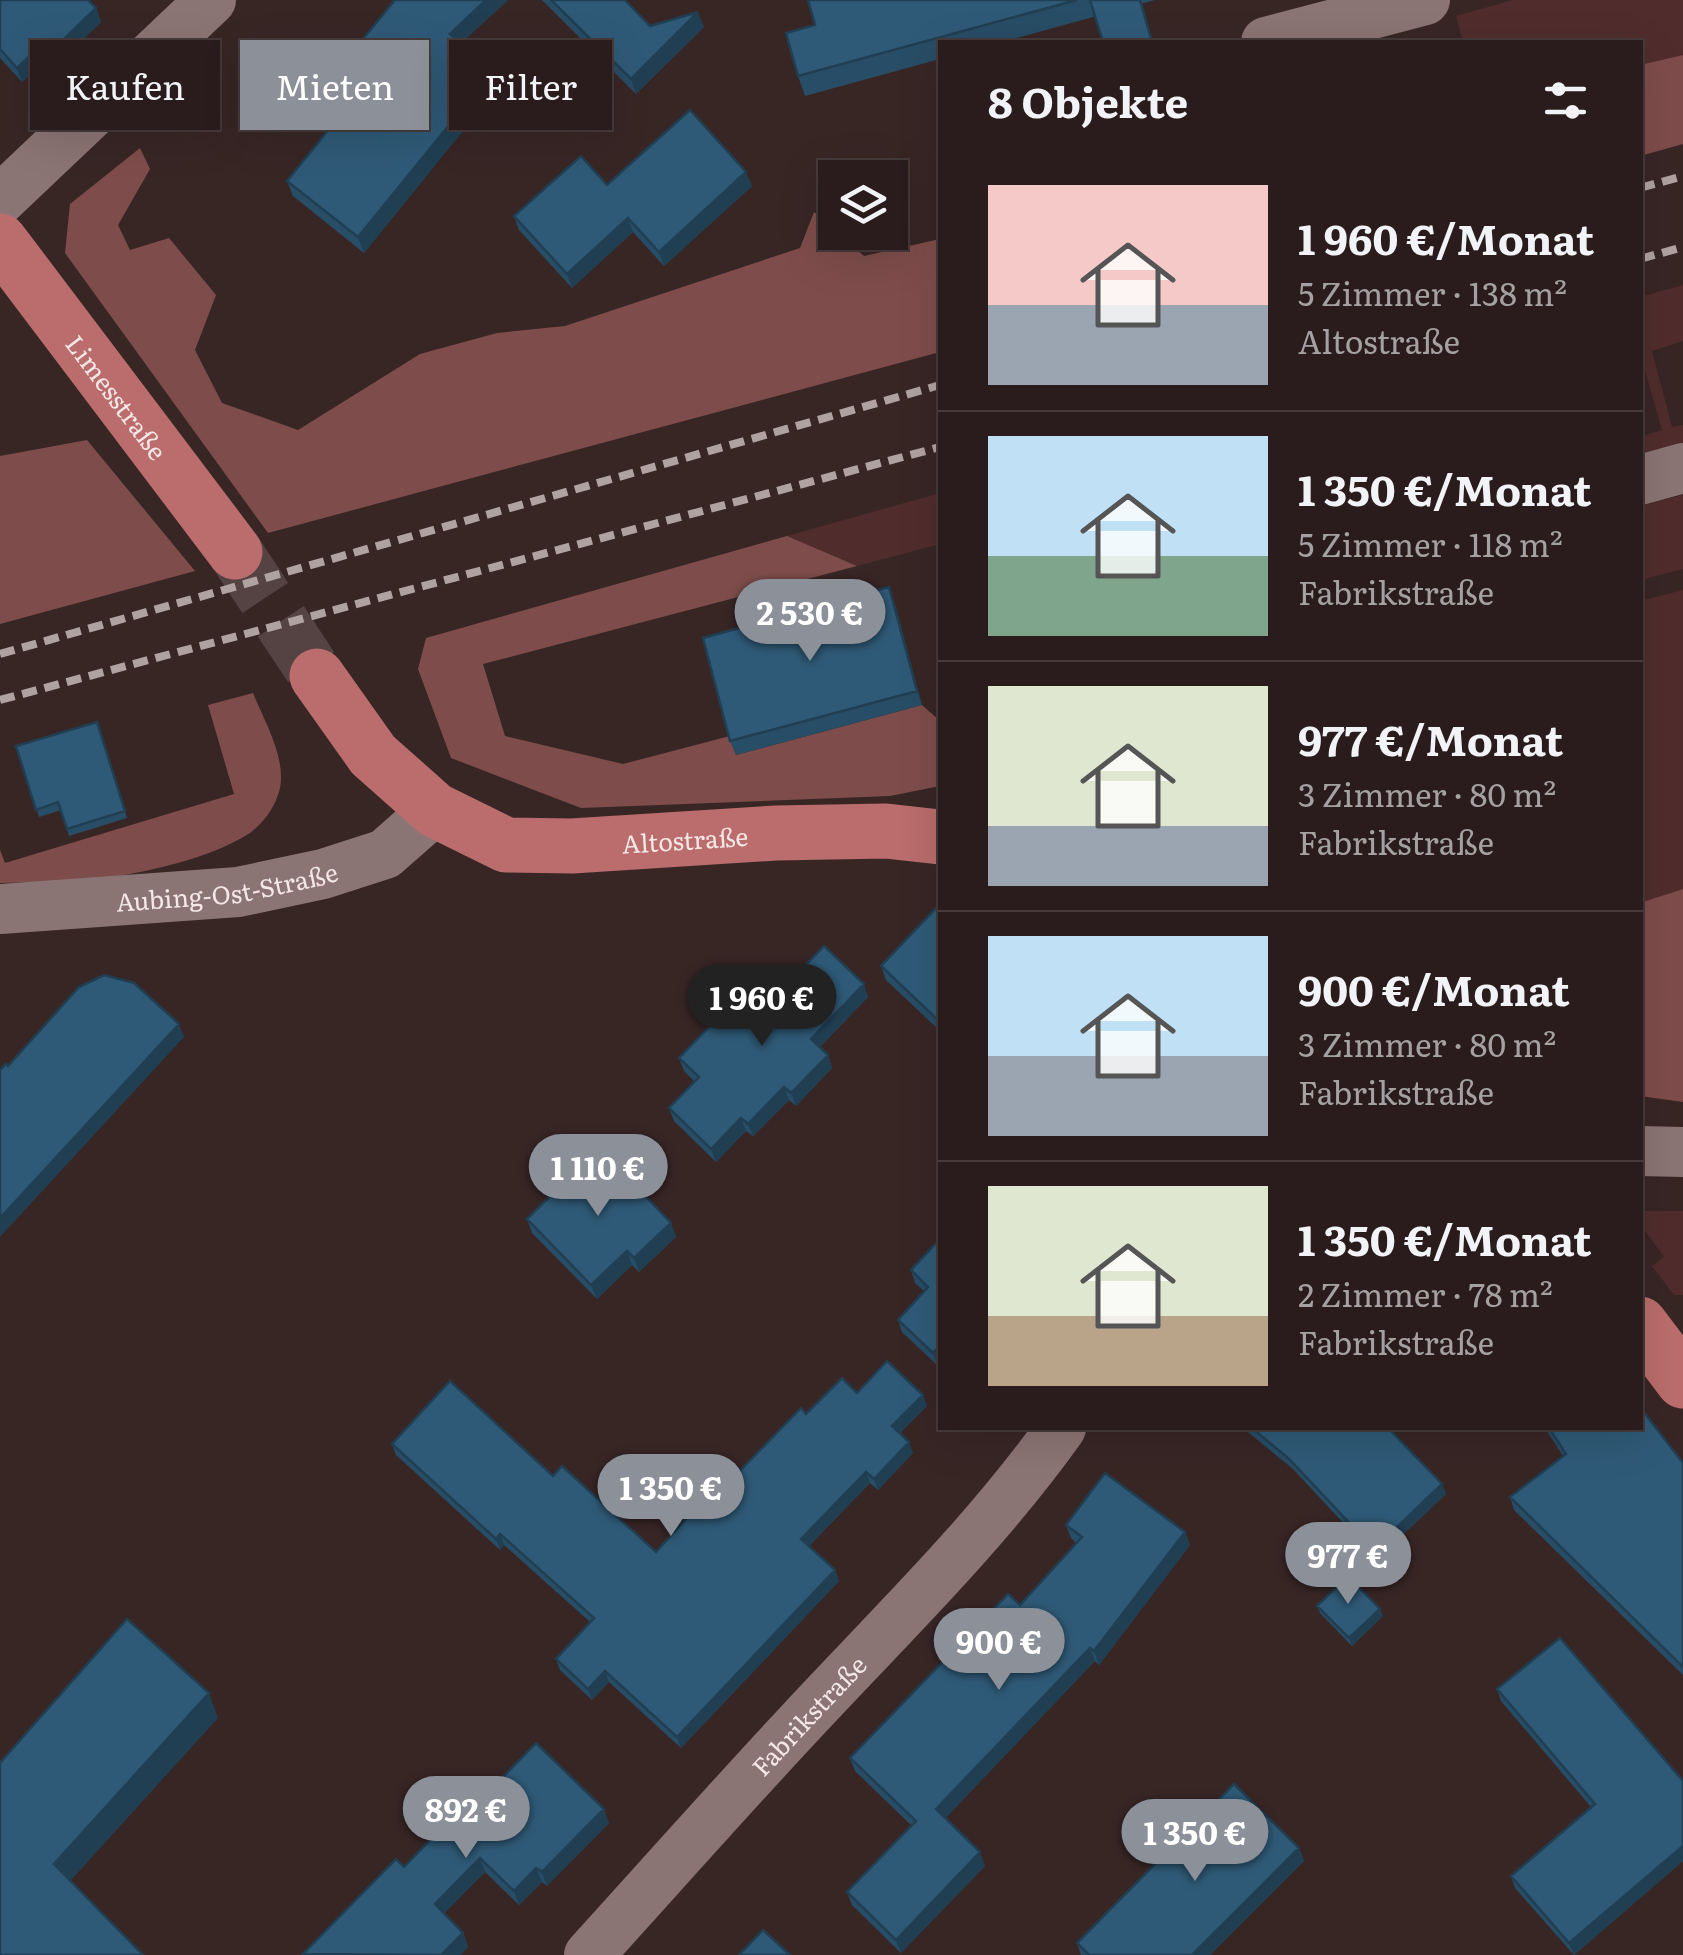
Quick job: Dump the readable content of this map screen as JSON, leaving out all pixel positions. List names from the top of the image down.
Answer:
{
  "streets": {
    "main road": ["Limesstraße", "Altostraße"],
    "street": ["Aubing-Ost-Straße", "Fabrikstraße"]
  },
  "crossings": [
    ["Altostraße", "Aubing-Ost-Straße"]
  ],
  "page": {
    "chip": ["Kaufen", "Mieten", "Filter"],
    "heading": "8 Objekte",
    "list": [
      {
        "name": "1 960 €/Monat",
        "note": "5 Zimmer · 138 m² · Altostraße"
      },
      {
        "name": "1 350 €/Monat",
        "note": "5 Zimmer · 118 m² · Fabrikstraße"
      },
      {
        "name": "977 €/Monat",
        "note": "3 Zimmer · 80 m² · Fabrikstraße"
      },
      {
        "name": "900 €/Monat",
        "note": "3 Zimmer · 80 m² · Fabrikstraße"
      },
      {
        "name": "1 350 €/Monat",
        "note": "2 Zimmer · 78 m² · Fabrikstraße"
      }
    ],
    "price": [
      "2 530 €",
      "1 960 €",
      "1 110 €",
      "1 350 €",
      "977 €",
      "900 €",
      "892 €",
      "1 350 €"
    ]
  }
}
